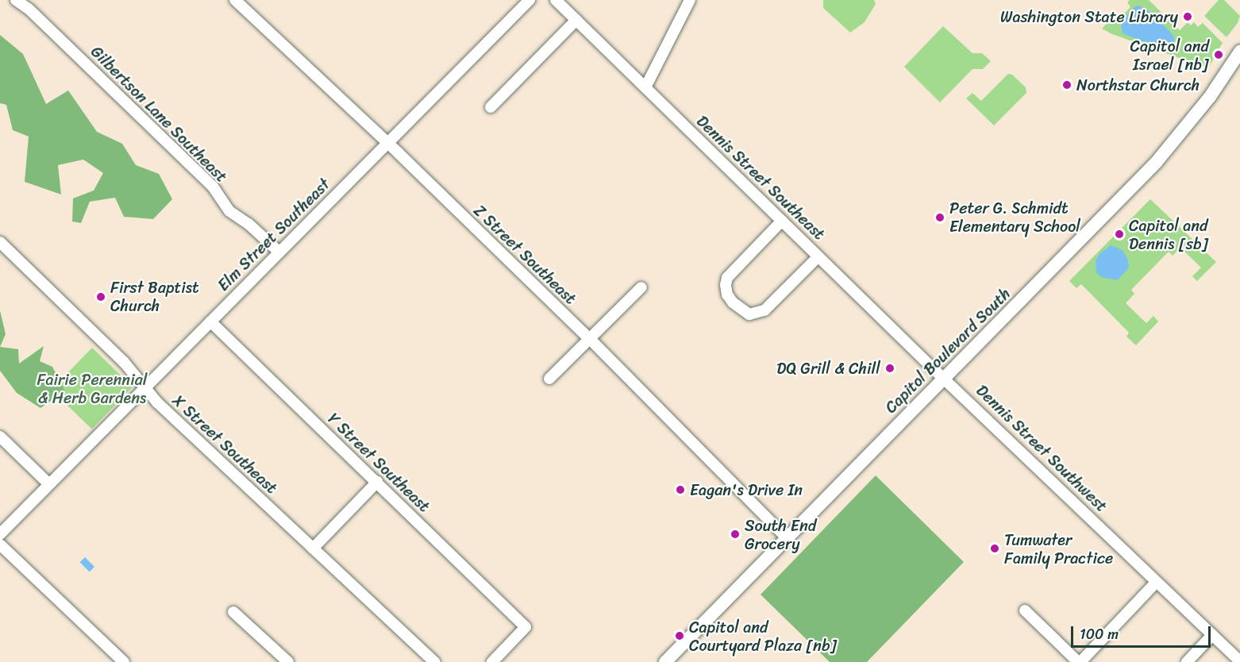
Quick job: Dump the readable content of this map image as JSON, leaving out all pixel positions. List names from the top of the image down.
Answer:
{
  "streets": {
    "main road": ["Capitol Boulevard South"],
    "street": [
      "Gilbertson Lane Southeast",
      "Dennis Street Southeast",
      "Elm Street Southeast",
      "Z Street Southeast",
      "X Street Southeast",
      "Dennis Street Southwest",
      "Y Street Southeast"
    ]
  },
  "crossings": [
    ["Gilbertson Lane Southeast", "Elm Street Southeast"],
    ["Dennis Street Southeast", "Capitol Boulevard South"],
    ["Dennis Street Southeast", "Dennis Street Southwest"],
    ["Elm Street Southeast", "Z Street Southeast"],
    ["Elm Street Southeast", "X Street Southeast"],
    ["Elm Street Southeast", "Y Street Southeast"],
    ["Z Street Southeast", "Capitol Boulevard South"],
    ["Capitol Boulevard South", "Dennis Street Southwest"]
  ],
  "parks": ["Fairie Perennial & Herb Gardens"],
  "places": [
    "Washington State Library",
    "Capitol and Israel [nb]",
    "Northstar Church",
    "Peter G. Schmidt Elementary School",
    "Capitol and Dennis [sb]",
    "First Baptist Church",
    "DQ Grill & Chill",
    "Eagan's Drive In",
    "South End Grocery",
    "Tumwater Family Practice",
    "Capitol and Courtyard Plaza [nb]"
  ],
  "scale_bar": "100 m"
}
